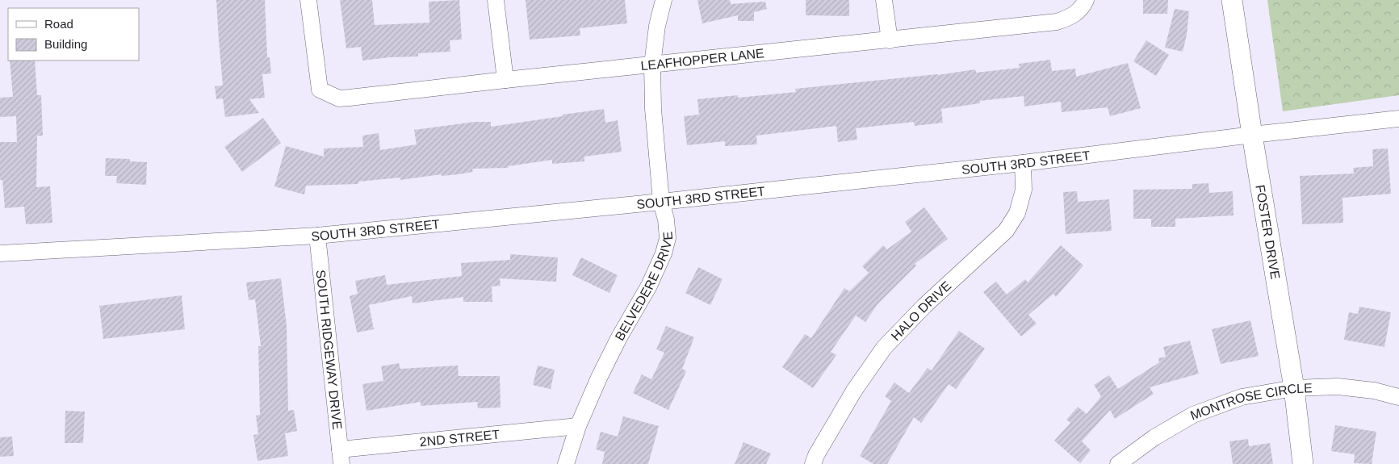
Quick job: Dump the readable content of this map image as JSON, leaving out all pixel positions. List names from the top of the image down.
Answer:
{
  "streets": {
    "street": [
      "LEAFHOPPER LANE",
      "SOUTH 3RD STREET",
      "FOSTER DRIVE",
      "BELVEDERE DRIVE",
      "HALO DRIVE",
      "SOUTH RIDGEWAY DRIVE",
      "MONTROSE CIRCLE",
      "2ND STREET"
    ]
  },
  "crossings": [
    ["LEAFHOPPER LANE", "BELVEDERE DRIVE"],
    ["SOUTH 3RD STREET", "FOSTER DRIVE"],
    ["SOUTH 3RD STREET", "BELVEDERE DRIVE"],
    ["SOUTH 3RD STREET", "HALO DRIVE"],
    ["SOUTH 3RD STREET", "SOUTH RIDGEWAY DRIVE"],
    ["FOSTER DRIVE", "MONTROSE CIRCLE"],
    ["BELVEDERE DRIVE", "2ND STREET"],
    ["SOUTH RIDGEWAY DRIVE", "2ND STREET"]
  ],
  "legend": ["Road", "Building"]
}
